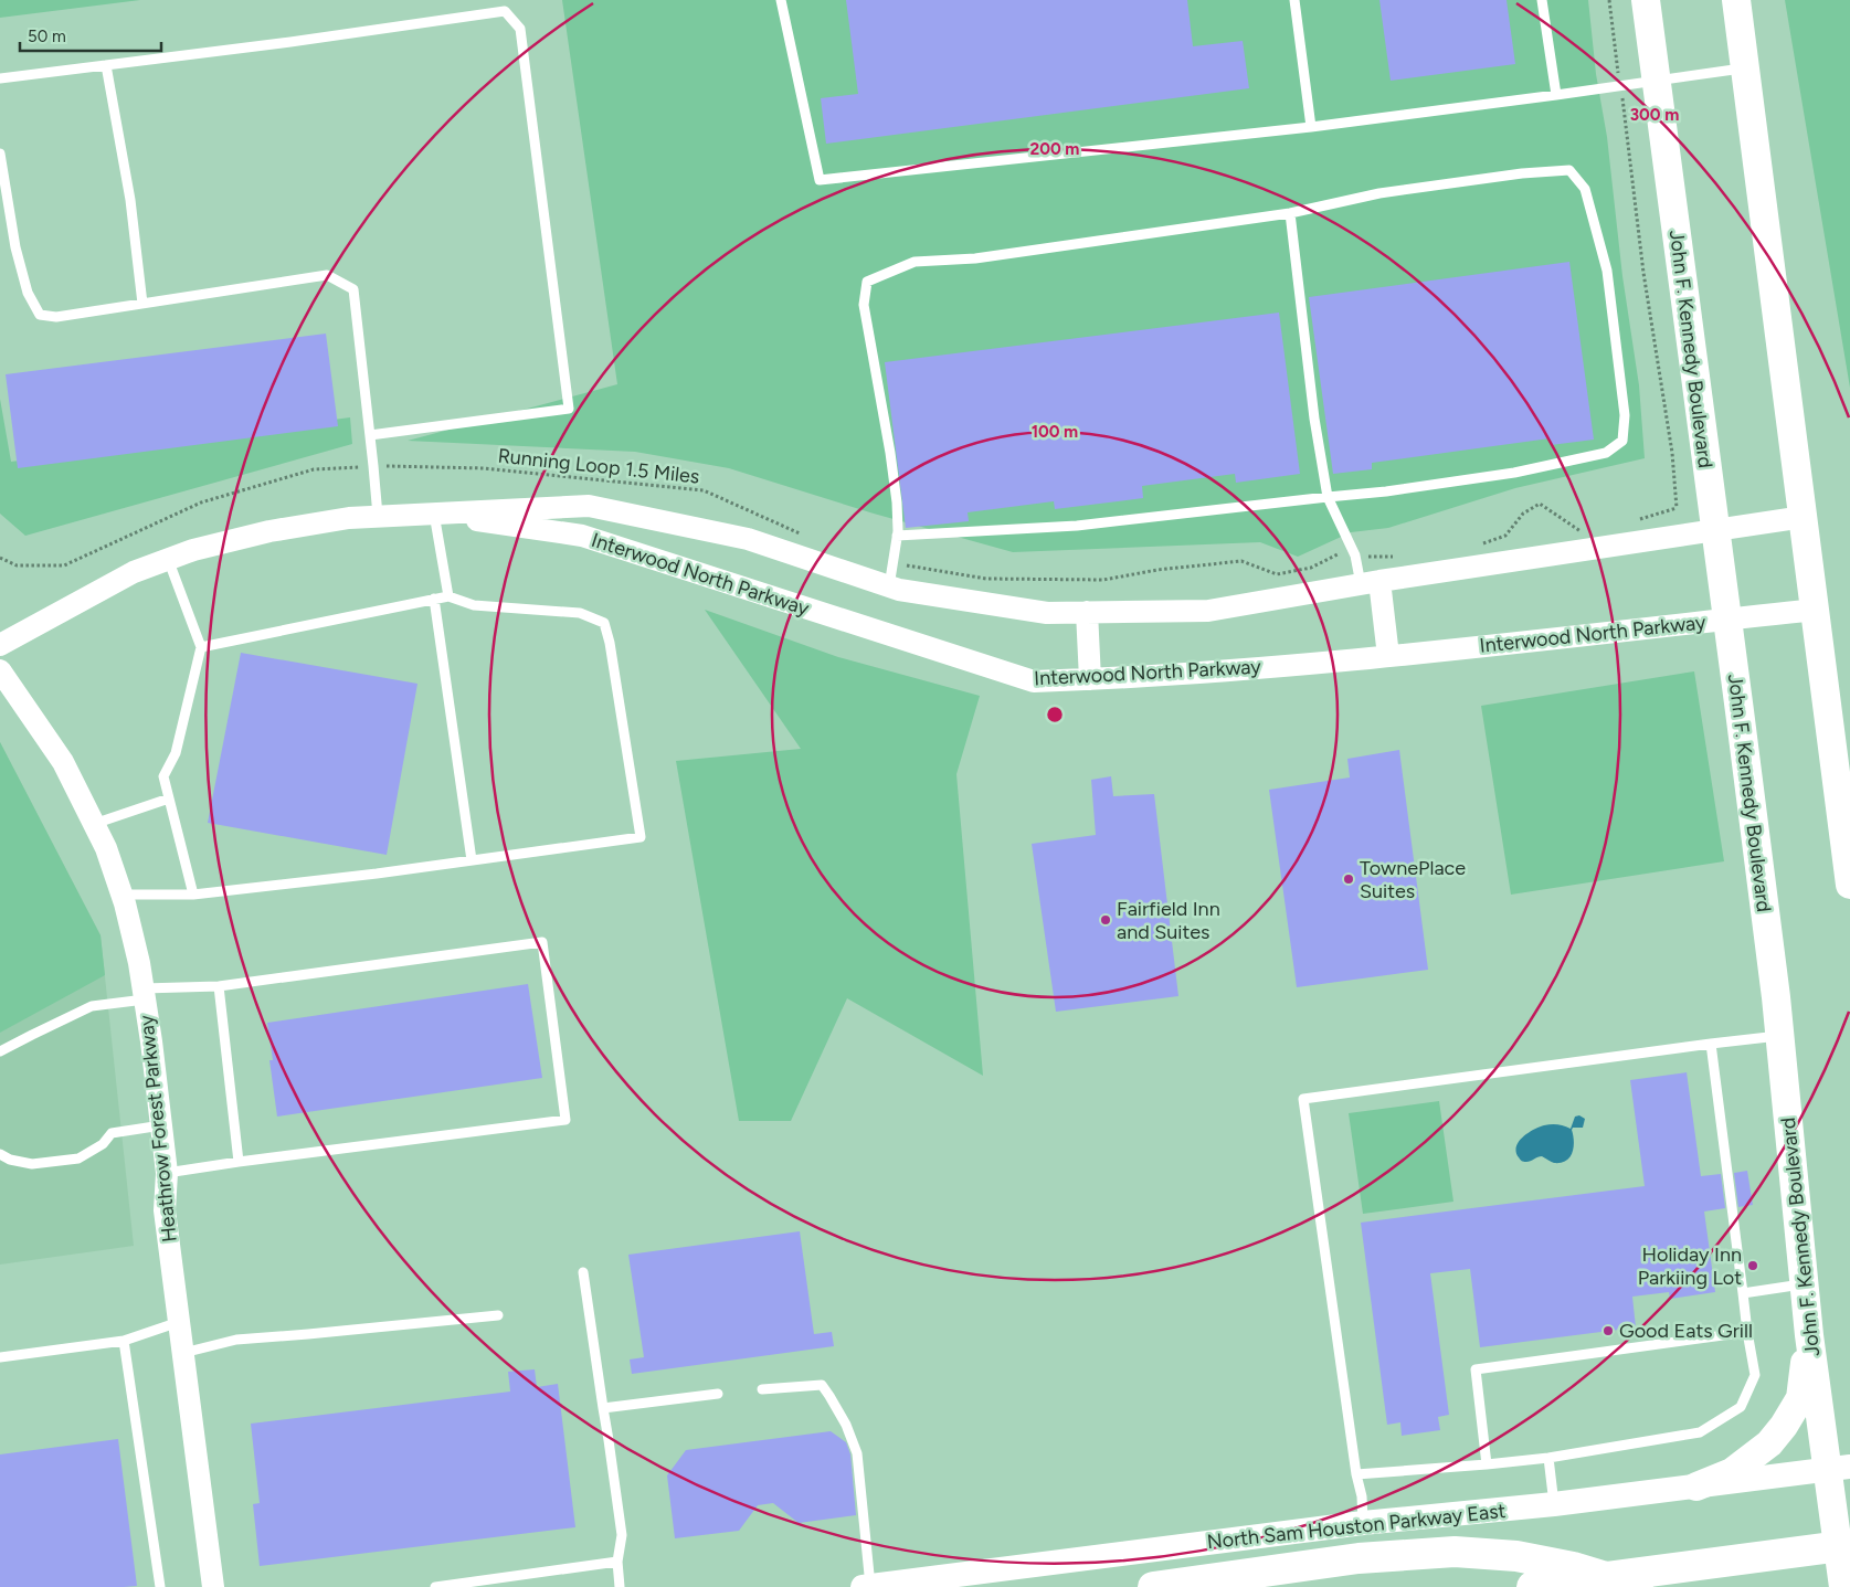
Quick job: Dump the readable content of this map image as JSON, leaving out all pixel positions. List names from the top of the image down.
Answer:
{
  "streets": {
    "main road": ["John F. Kennedy Boulevard", "North Sam Houston Parkway East"],
    "street": ["Interwood North Parkway", "Heathrow Forest Parkway"],
    "path": ["Running Loop 1.5 Miles"]
  },
  "crossings": [
    ["John F. Kennedy Boulevard", "Interwood North Parkway"],
    ["John F. Kennedy Boulevard", "North Sam Houston Parkway East"]
  ],
  "places": [
    "TownePlace Suites",
    "Fairfield Inn and Suites",
    "Holiday Inn Parkiing Lot",
    "Good Eats Grill"
  ],
  "scale_bar": "50 m",
  "rings": ["300 m", "200 m", "100 m"]
}
